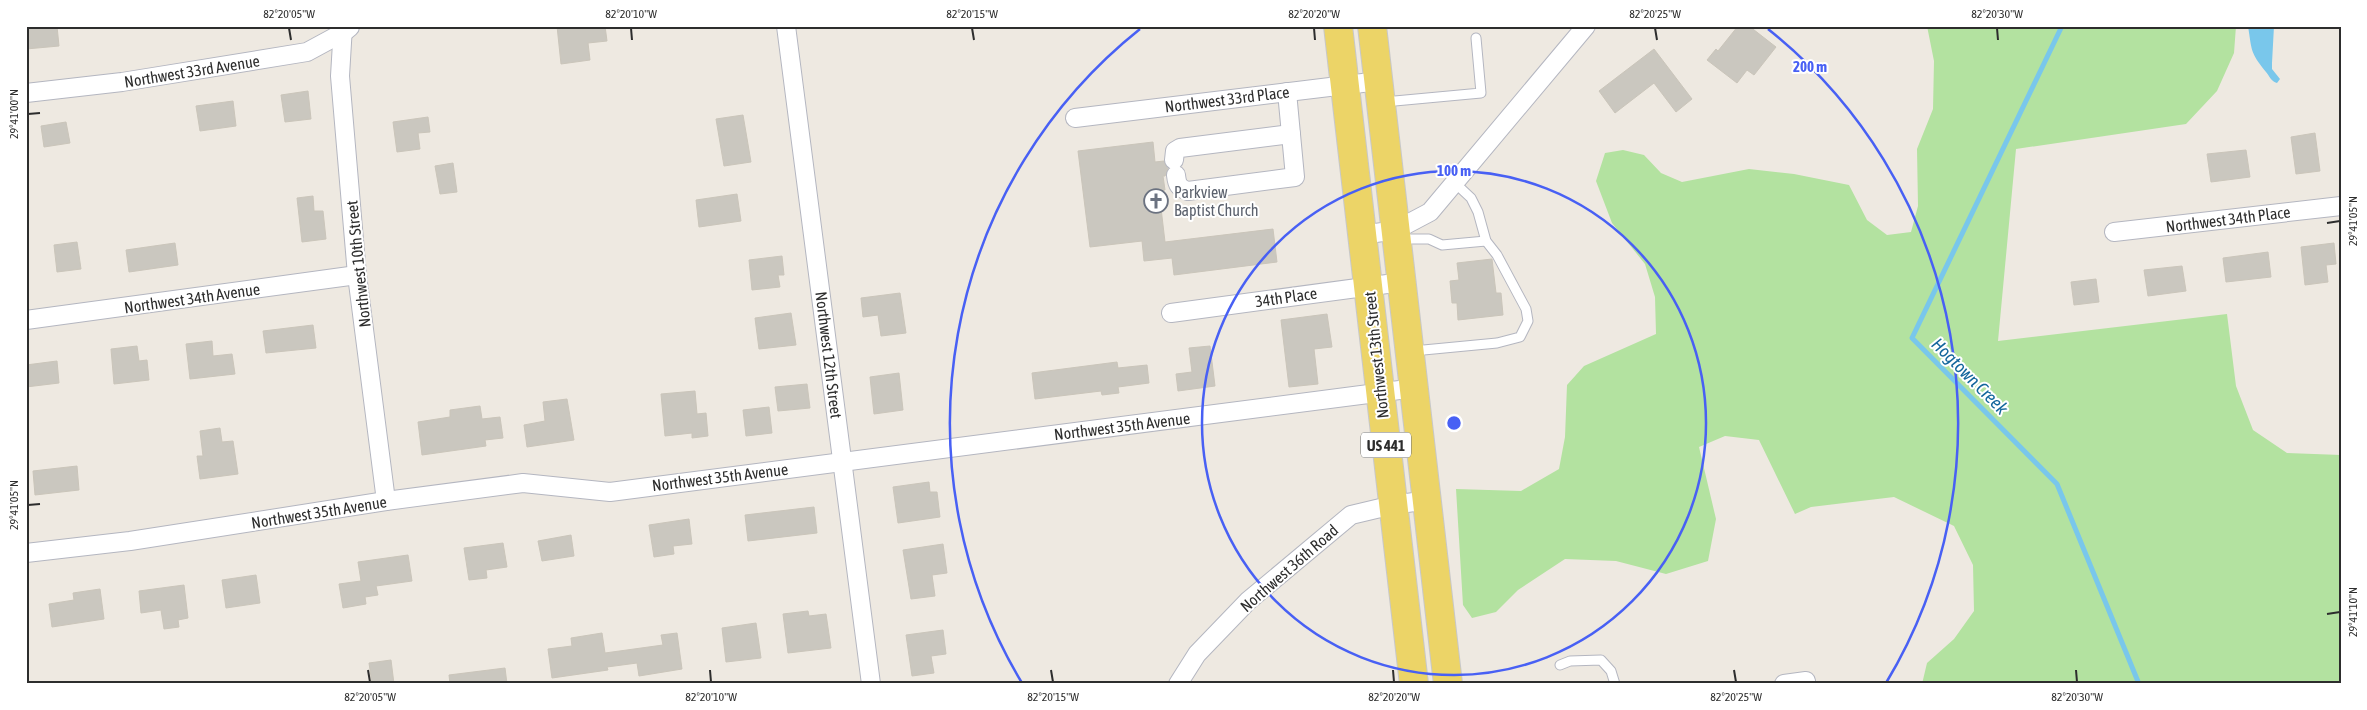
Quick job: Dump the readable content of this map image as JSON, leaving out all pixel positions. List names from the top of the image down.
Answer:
{
  "streets": {
    "main road": ["Northwest 13th Street", "US 441"],
    "street": [
      "Northwest 33rd Avenue",
      "Northwest 33rd Place",
      "Northwest 34th Place",
      "Northwest 10th Street",
      "34th Place",
      "Northwest 34th Avenue",
      "Northwest 12th Street",
      "Northwest 35th Avenue",
      "Northwest 36th Road"
    ]
  },
  "crossings": [
    ["Northwest 33rd Avenue", "Northwest 10th Street"],
    ["Northwest 33rd Place", "Northwest 13th Street"],
    ["Northwest 10th Street", "Northwest 34th Avenue"],
    ["Northwest 10th Street", "Northwest 35th Avenue"],
    ["34th Place", "Northwest 13th Street"],
    ["Northwest 12th Street", "Northwest 35th Avenue"],
    ["Northwest 13th Street", "Northwest 35th Avenue"],
    ["Northwest 13th Street", "Northwest 36th Road"]
  ],
  "water": ["Hogtown Creek"],
  "places": {
    "church": ["Parkview Baptist Church"]
  },
  "coordinates": [
    "82°20'05\"W",
    "82°20'10\"W",
    "82°20'15\"W",
    "82°20'20\"W",
    "82°20'25\"W",
    "82°20'30\"W",
    "29°41'00\"N",
    "29°41'05\"N",
    "29°41'10\"N"
  ],
  "rings": ["200 m", "100 m"]
}
